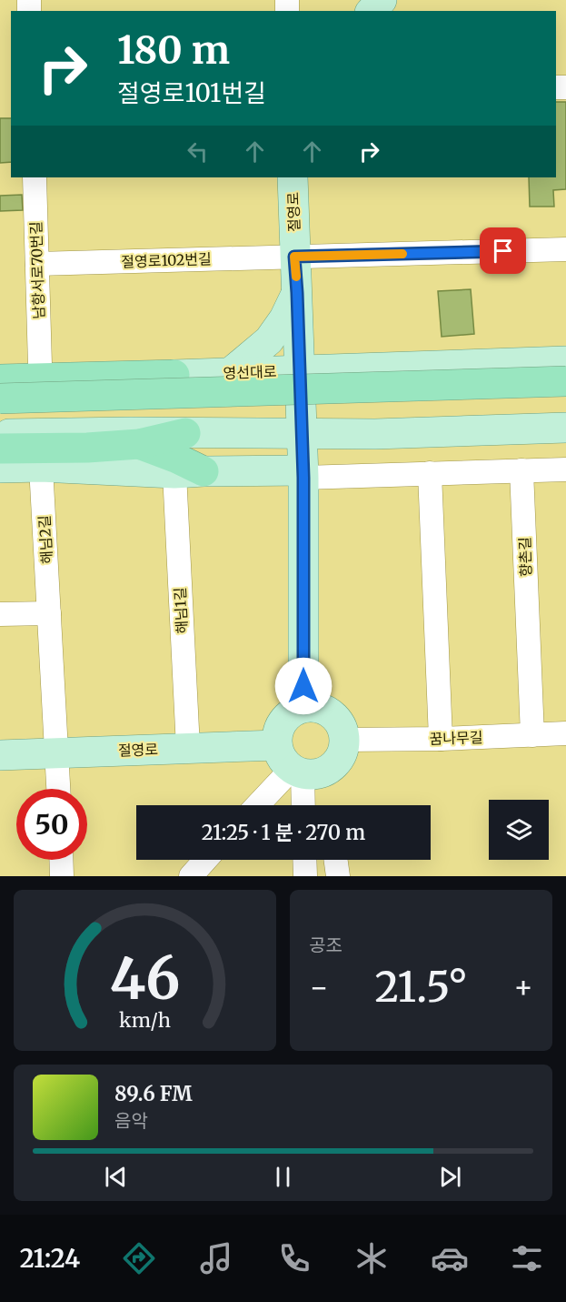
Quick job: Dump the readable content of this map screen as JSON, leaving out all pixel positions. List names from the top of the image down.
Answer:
{
  "streets": {
    "main road": ["절영로", "영선대로"],
    "street": [
      "절영로102번길",
      "남항서로70번길",
      "해님2길",
      "향촌길",
      "해님1길",
      "꿈나무길"
    ]
  },
  "crossings": [
    ["절영로", "절영로102번길"],
    ["절영로", "영선대로"],
    ["절영로", "해님2길"],
    ["절영로", "해님1길"],
    ["절영로", "꿈나무길"],
    ["절영로102번길", "남항서로70번길"],
    ["향촌길", "꿈나무길"]
  ],
  "page": {
    "turn": ["180 m", "절영로101번길"],
    "limit": "50",
    "trip": "21:25 · 1 분 · 270 m",
    "tile": "공조",
    "heat": ["−", "21.5°", "+"],
    "song": ["89.6 FM", "음악"],
    "tabs": "21:24",
    "gauge": ["46", "km/h"]
  }
}
